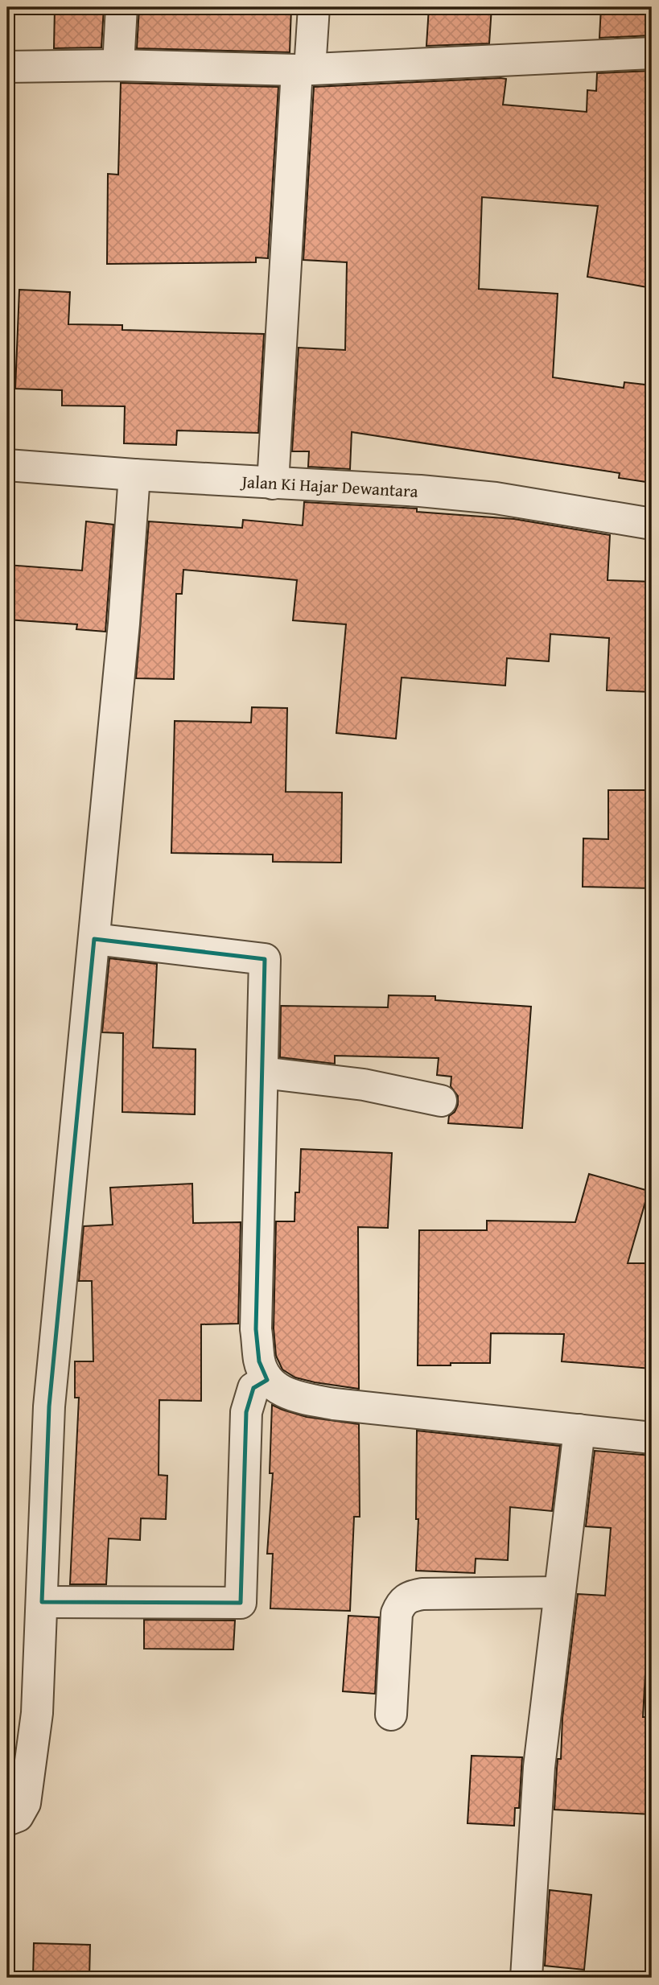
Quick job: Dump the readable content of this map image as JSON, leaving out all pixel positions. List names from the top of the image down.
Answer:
{
  "streets": {
    "street": ["Jalan Ki Hajar Dewantara"]
  }
}
